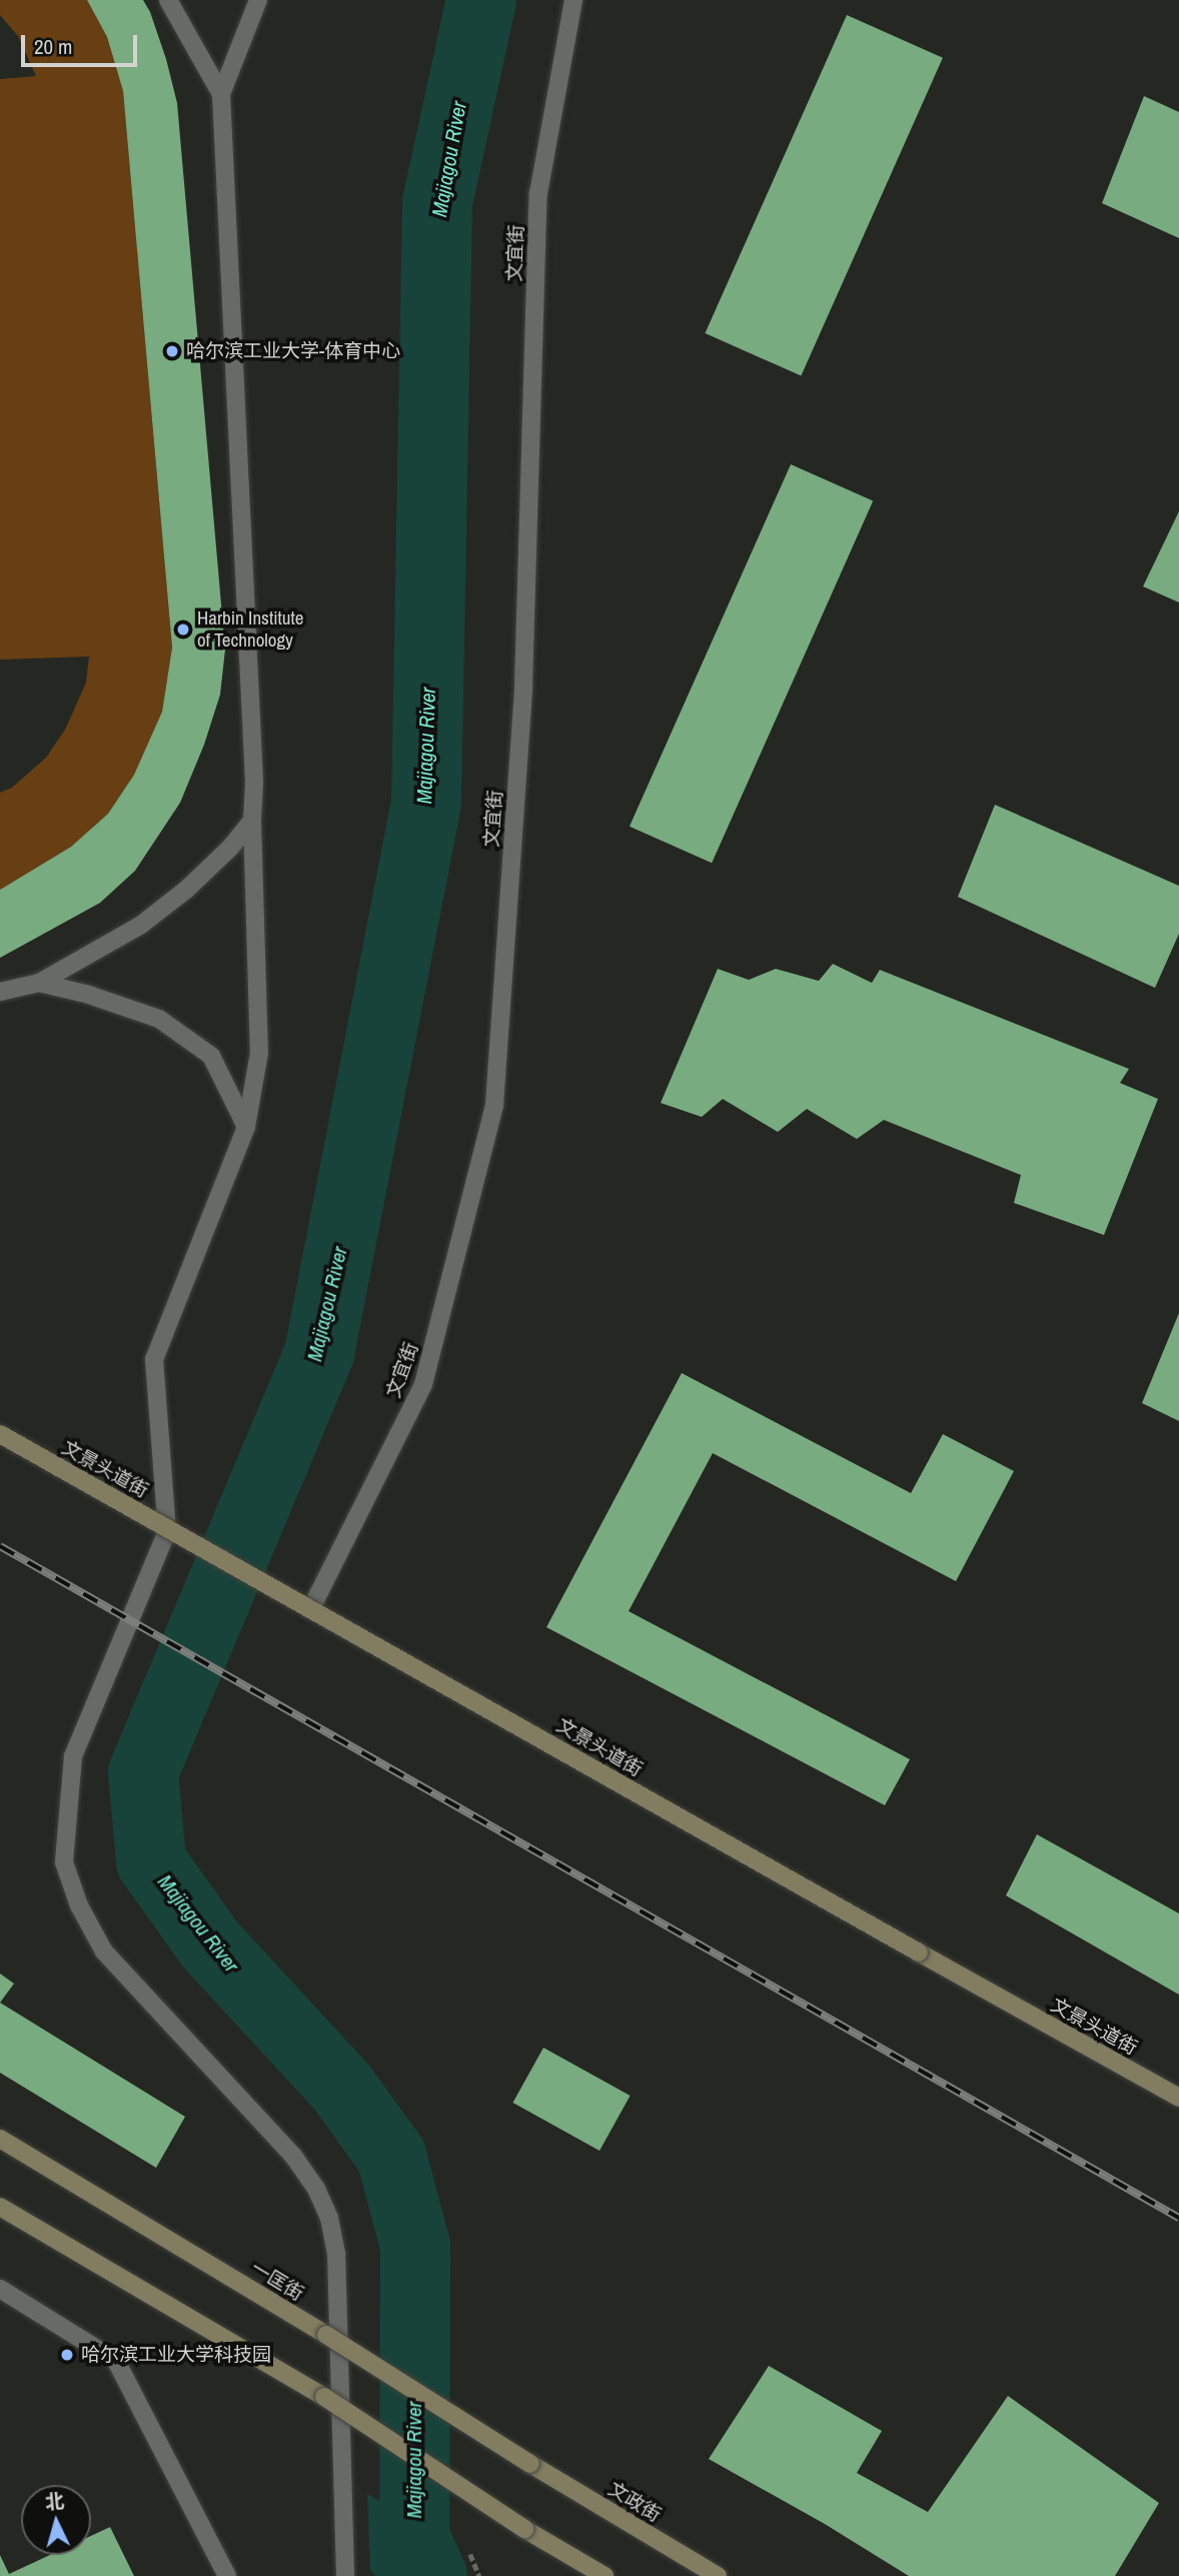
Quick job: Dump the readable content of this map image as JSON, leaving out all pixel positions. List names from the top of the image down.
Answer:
{
  "streets": {
    "main road": ["文景头道街", "一匡街", "文政街"],
    "street": ["文宜街"]
  },
  "crossings": [
    ["文宜街", "文景头道街"],
    ["一匡街", "文政街"]
  ],
  "water": ["Majiagou River"],
  "places": ["哈尔滨工业大学-体育中心", "Harbin Institute of Technology", "哈尔滨工业大学科技园"],
  "scale_bar": "20 m",
  "north": "top"
}
